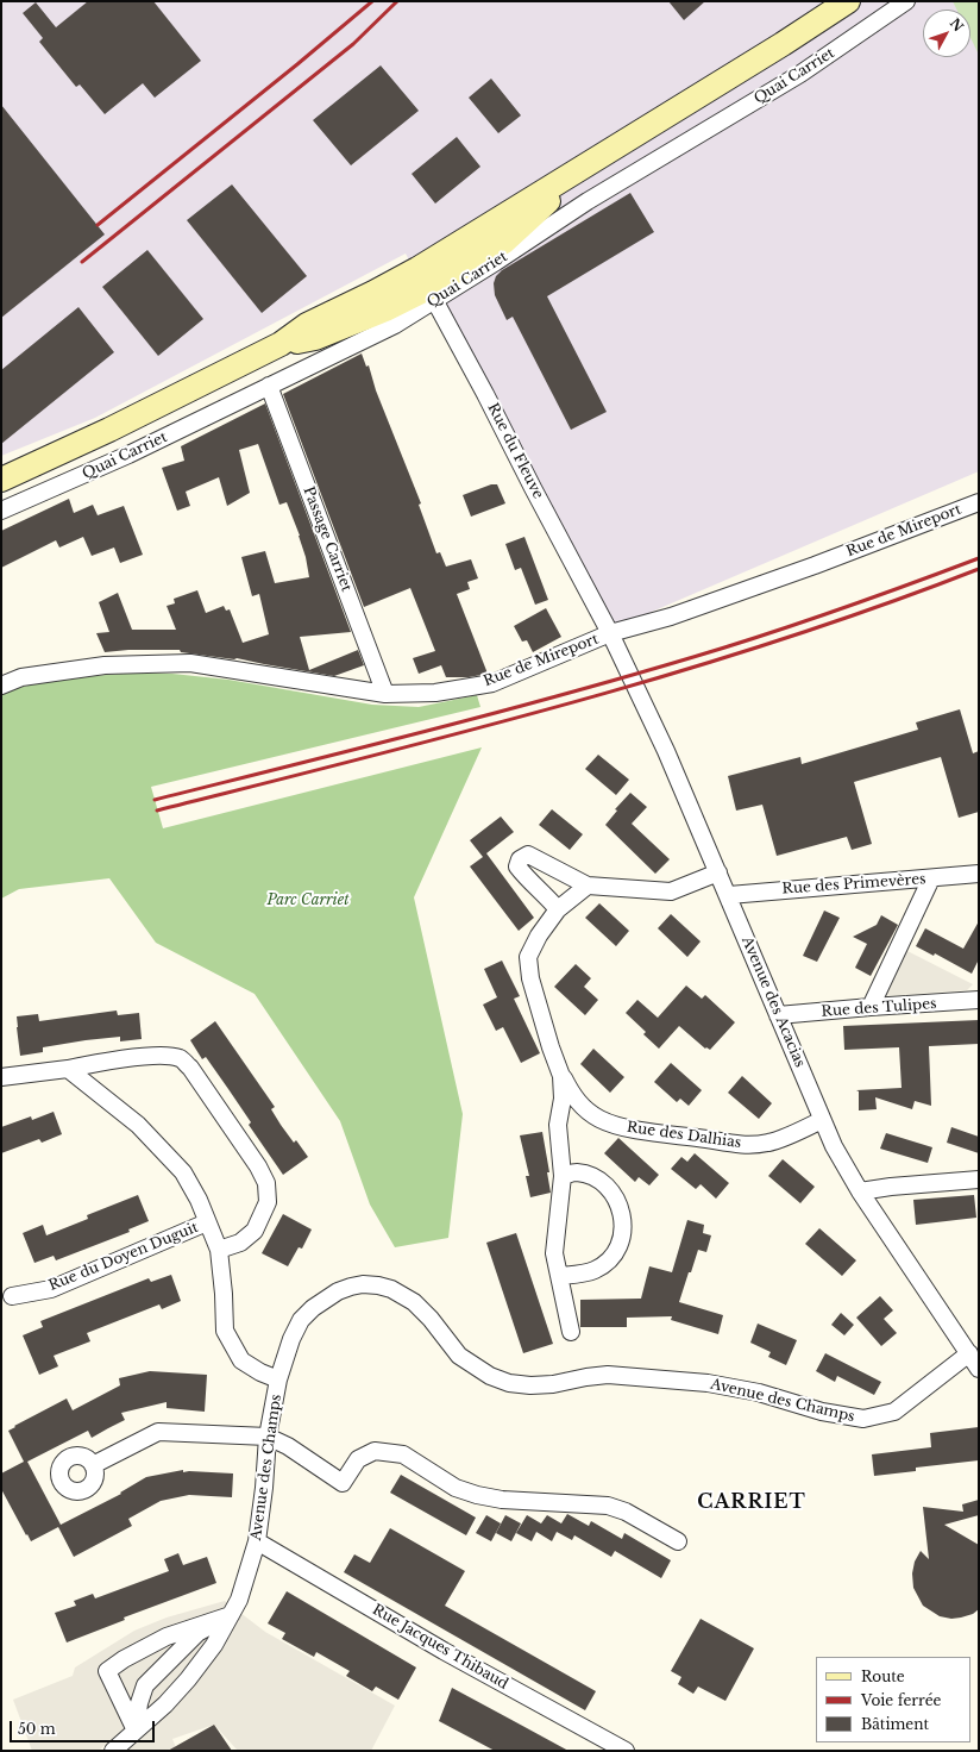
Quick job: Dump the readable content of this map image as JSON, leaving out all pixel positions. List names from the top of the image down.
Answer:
{
  "streets": {
    "main road": ["Quai Carriet"],
    "street": [
      "Rue du Fleuve",
      "Rue de Mireport",
      "Passage Carriet",
      "Rue des Primevères",
      "Avenue des Acacias",
      "Rue des Tulipes",
      "Rue des Dalhias",
      "Rue du Doyen Duguit",
      "Avenue des Champs",
      "Rue Jacques Thibaud"
    ]
  },
  "crossings": [
    ["Quai Carriet", "Rue du Fleuve"],
    ["Quai Carriet", "Passage Carriet"],
    ["Rue du Fleuve", "Rue de Mireport"],
    ["Rue du Fleuve", "Avenue des Acacias"],
    ["Rue de Mireport", "Passage Carriet"],
    ["Rue de Mireport", "Avenue des Acacias"],
    ["Rue des Primevères", "Avenue des Acacias"],
    ["Avenue des Acacias", "Rue des Tulipes"],
    ["Avenue des Acacias", "Rue des Dalhias"],
    ["Avenue des Acacias", "Avenue des Champs"],
    ["Avenue des Champs", "Rue Jacques Thibaud"]
  ],
  "districts": ["CARRIET"],
  "parks": ["Parc Carriet"],
  "legend": ["Route", "Voie ferrée", "Bâtiment"],
  "scale_bar": "50 m",
  "north": "top right"
}
